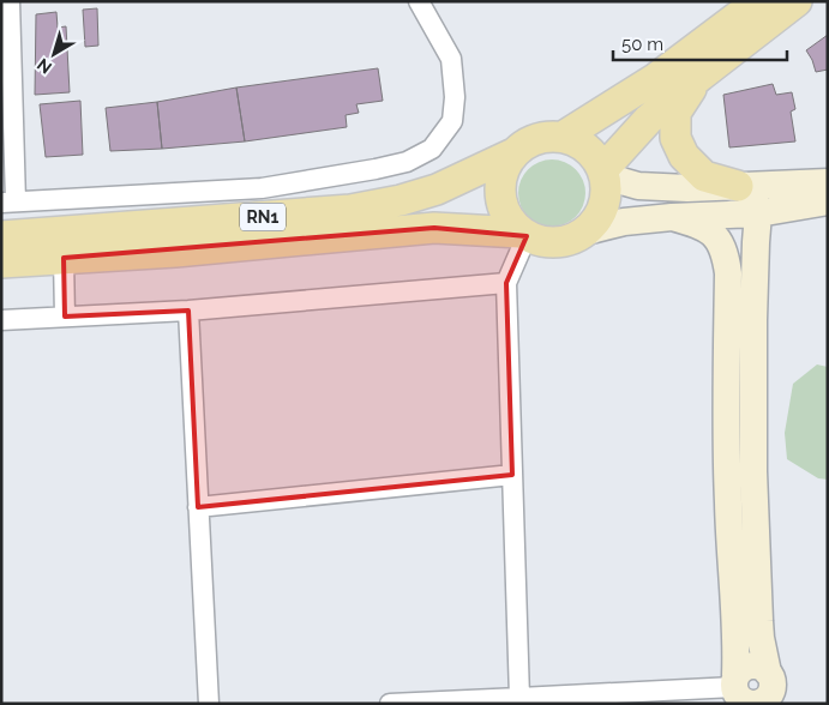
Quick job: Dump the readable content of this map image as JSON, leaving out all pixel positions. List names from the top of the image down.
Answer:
{
  "streets": {
    "main road": ["RN1"]
  },
  "scale_bar": "50 m",
  "north": "bottom left"
}
